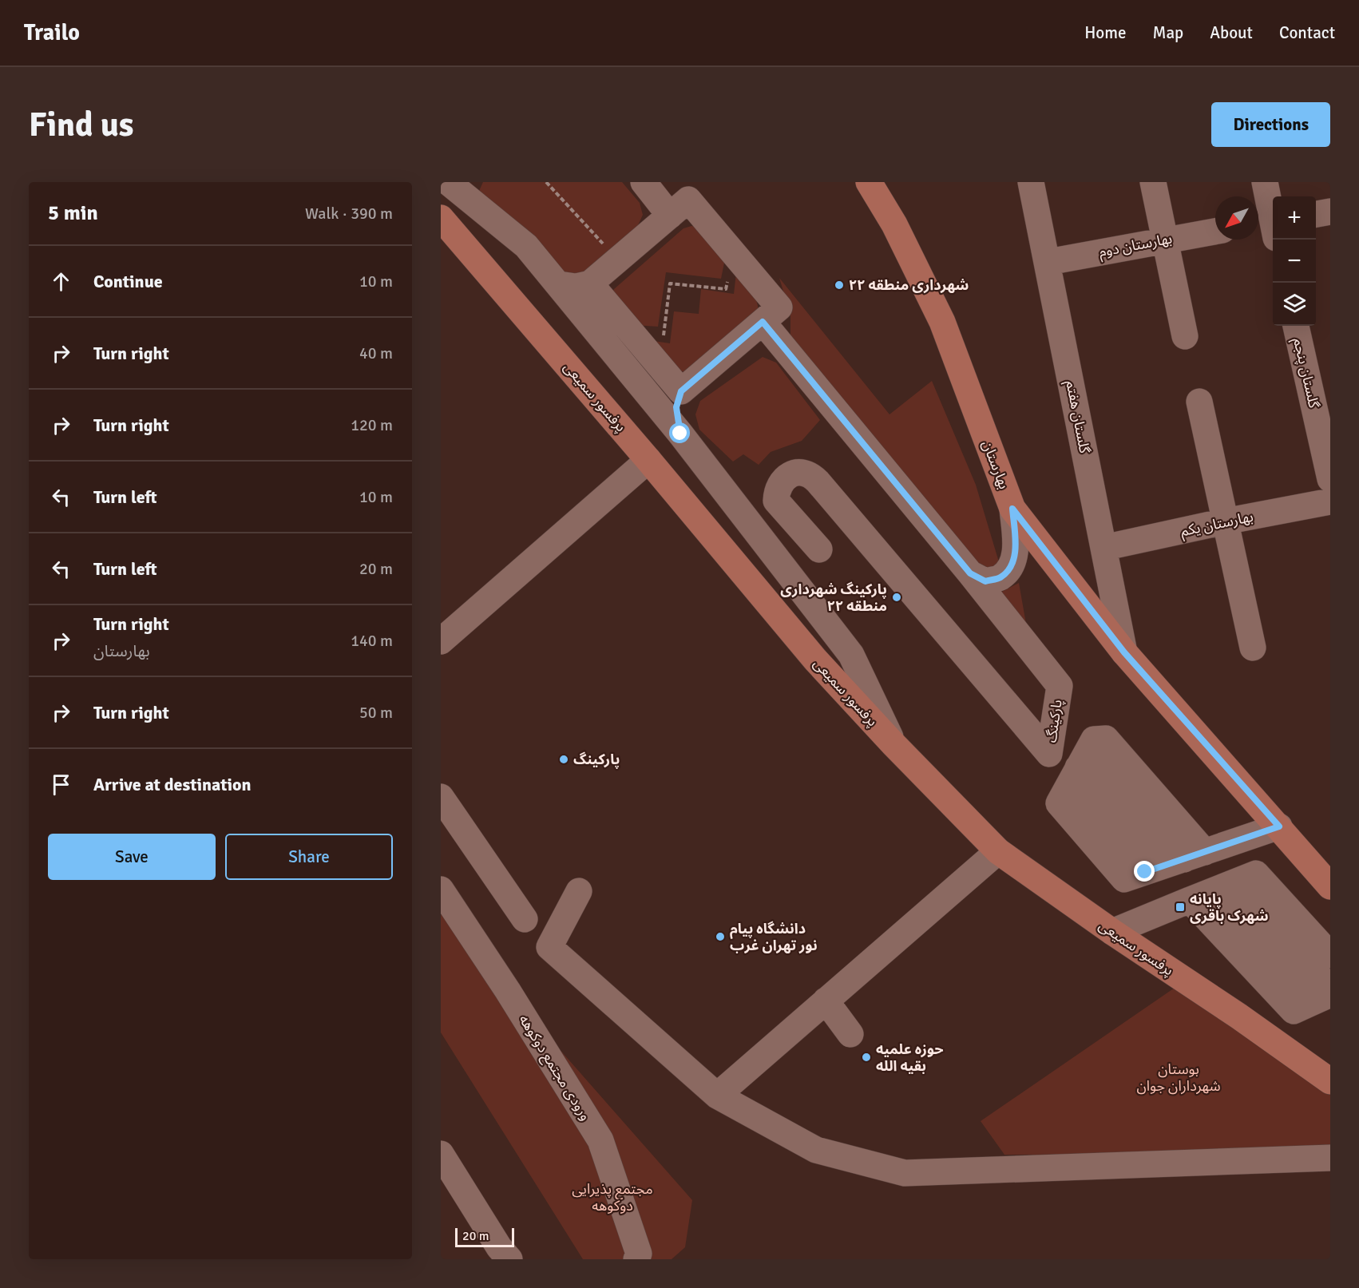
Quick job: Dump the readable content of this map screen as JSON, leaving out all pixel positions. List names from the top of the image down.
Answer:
{
  "streets": {
    "main road": ["پرفسور سمیعی", "بهارستان"],
    "street": [
      "بهارستان دوم",
      "گلستان پنجم",
      "گلستان هفتم",
      "بهارستان یکم",
      "پارکینگ",
      "ورودی مجتمع دوکوهه"
    ]
  },
  "crossings": [
    ["بهارستان دوم", "گلستان هفتم"],
    ["گلستان هفتم", "بهارستان"],
    ["گلستان هفتم", "بهارستان یکم"]
  ],
  "parks": ["بوستان شهرداران جوان", "مجتمع پذیرایی دوکوهه"],
  "places": {
    "other": [
      "شهرداری منطقه ۲۲",
      "پارکینگ شهرداری منطقه ۲۲",
      "پارکینگ",
      "دانشگاه پیام نور تهران غرب",
      "حوزه علمیه بقیه الله"
    ],
    "transit": ["پایانه شهرک باقری"]
  },
  "scale_bar": "20 m",
  "north": "bottom left",
  "page": {
    "header": "Trailo",
    "nav": [
      "Home",
      "Map",
      "About",
      "Contact"
    ],
    "buttons": [
      "Directions",
      ["Save", "Share"]
    ],
    "title": "Find us",
    "heading": ["5 min", "Walk · 390 m"],
    "map_buttons": ["+", "−"],
    "list": [
      ["Continue", "10 m"],
      ["Turn right", "40 m"],
      ["Turn right", "120 m"],
      ["Turn left", "10 m"],
      ["Turn left", "20 m"],
      ["Turn right", "بهارستان", "140 m"],
      ["Turn right", "50 m"],
      "Arrive at destination"
    ],
    "scale": "20 m"
  }
}
